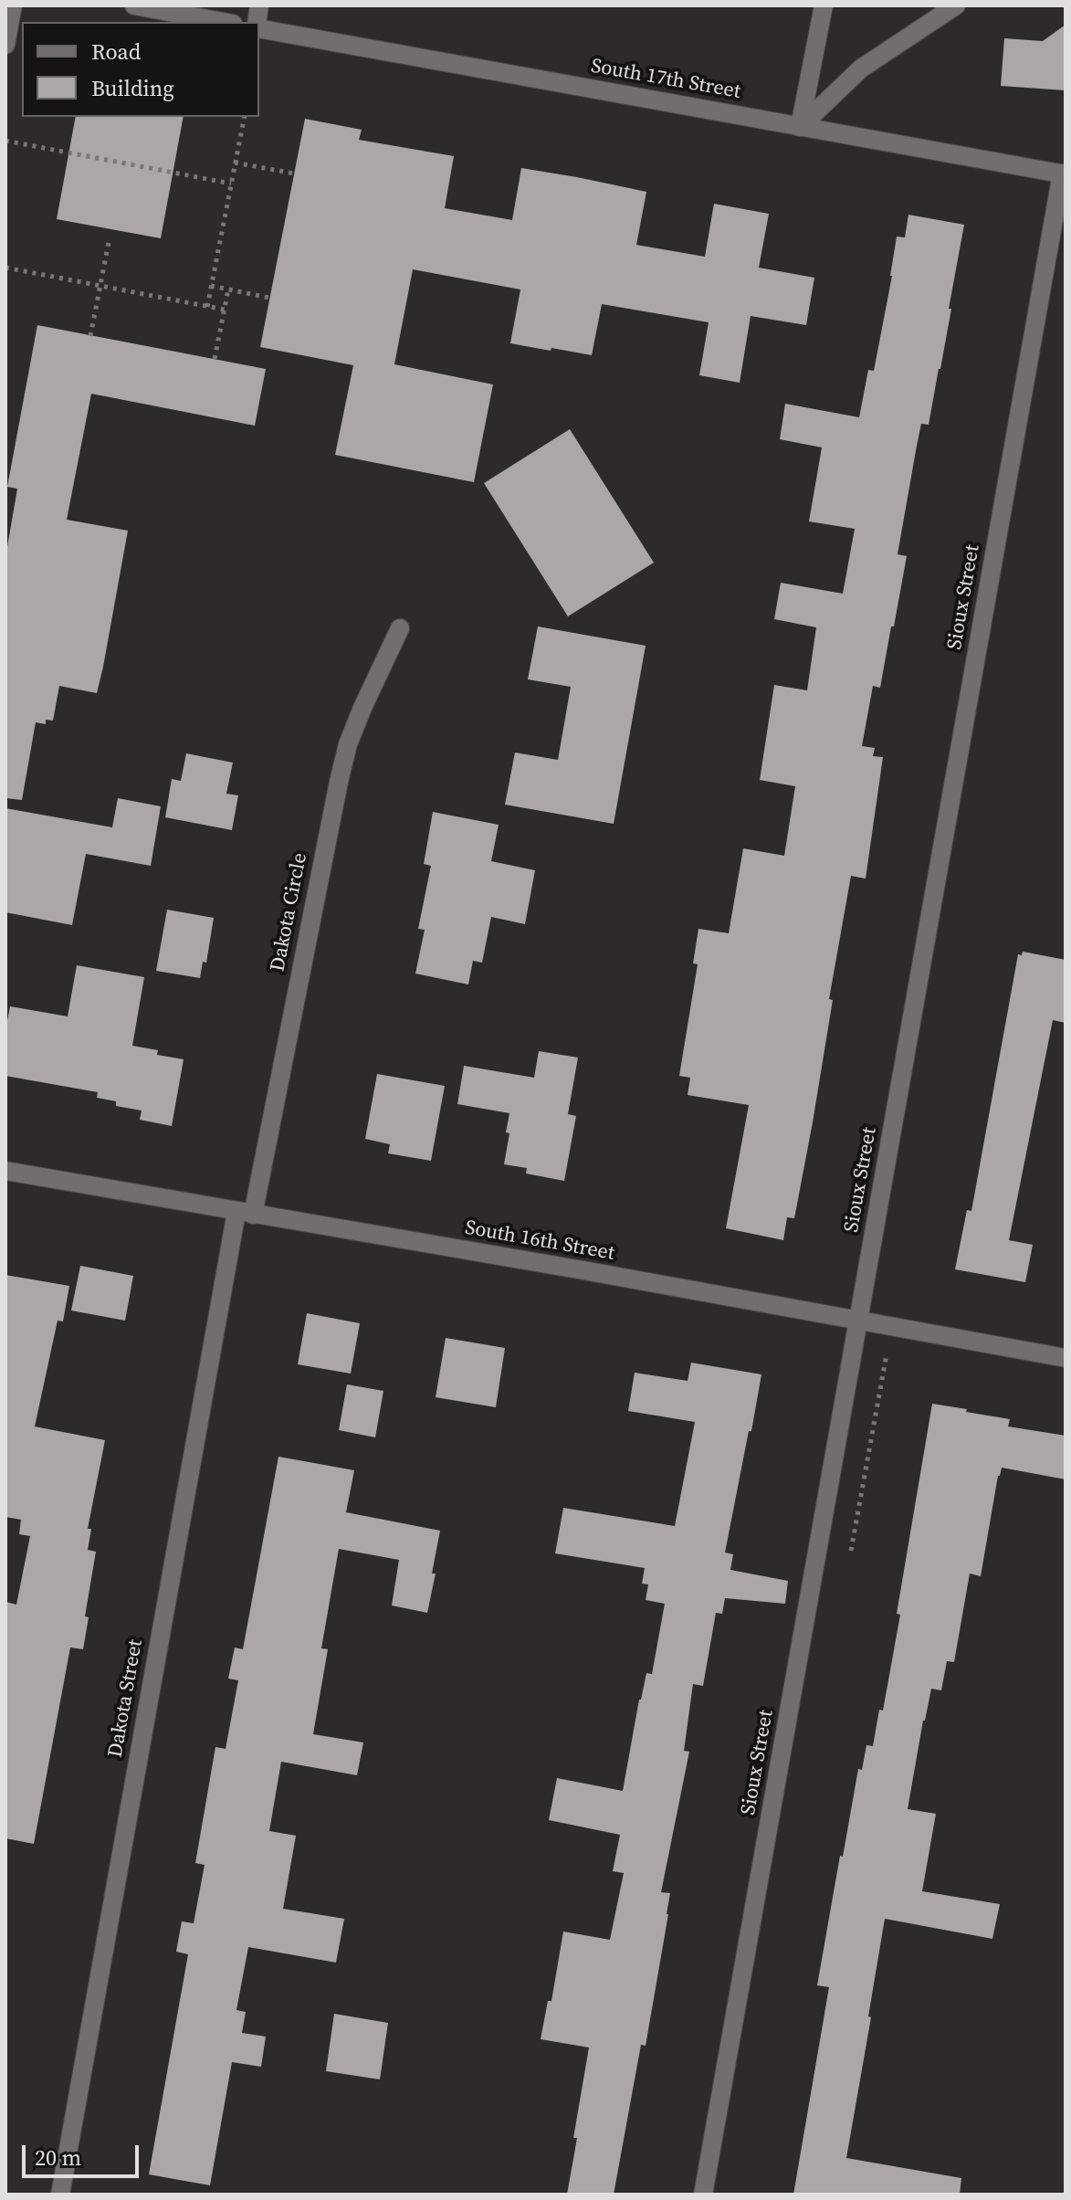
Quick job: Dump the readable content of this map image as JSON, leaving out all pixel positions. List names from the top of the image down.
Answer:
{
  "streets": {
    "street": [
      "South 17th Street",
      "Sioux Street",
      "Dakota Circle",
      "South 16th Street",
      "Dakota Street"
    ]
  },
  "crossings": [
    ["South 17th Street", "Sioux Street"],
    ["Sioux Street", "South 16th Street"],
    ["Dakota Circle", "South 16th Street"],
    ["Dakota Circle", "Dakota Street"],
    ["South 16th Street", "Dakota Street"]
  ],
  "legend": ["Road", "Building"],
  "scale_bar": "20 m"
}
